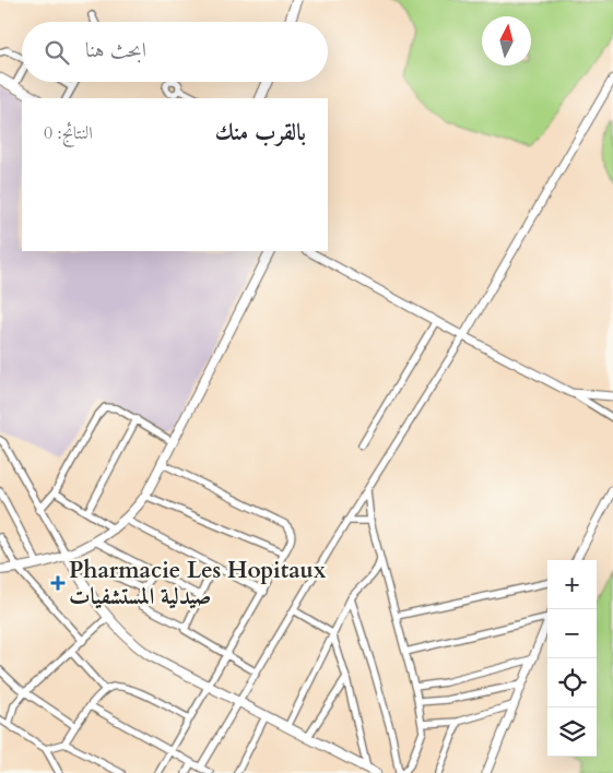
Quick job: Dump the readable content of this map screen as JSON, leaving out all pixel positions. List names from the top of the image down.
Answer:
{
  "places": {
    "health": ["Pharmacie Les Hopitaux صيدلية المستشفيات"]
  },
  "north": "top",
  "page": {
    "search": "ابحث هنا",
    "heading": ["بالقرب منك", "النتائج: 0"],
    "map_buttons": ["+", "−"]
  }
}
